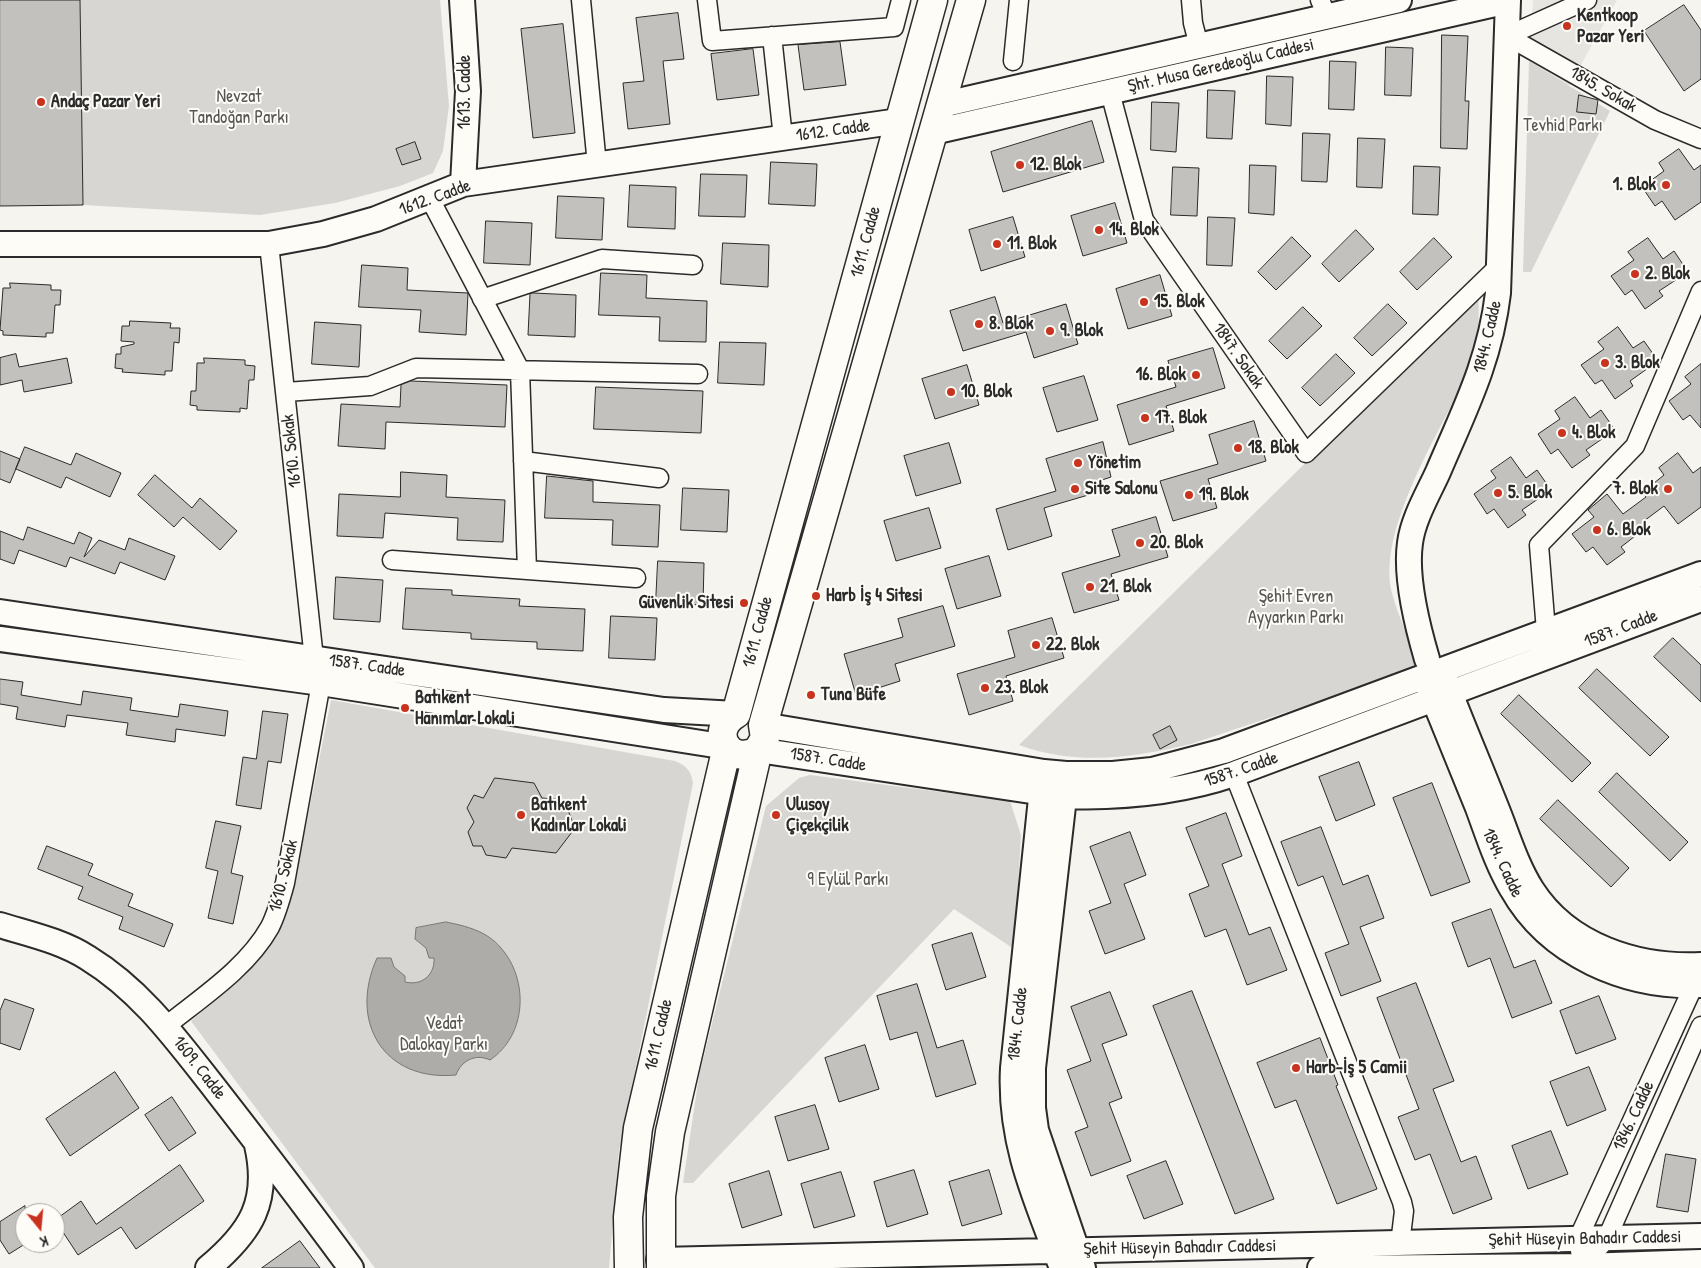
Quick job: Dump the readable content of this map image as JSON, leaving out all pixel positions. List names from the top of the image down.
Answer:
{
  "streets": {
    "main road": ["1611. Cadde"],
    "street": [
      "Şht. Musa Geredeoğlu Caddesi",
      "1845. Sokak",
      "1613. Cadde",
      "1612. Cadde",
      "1844. Cadde",
      "1847. Sokak",
      "1610. Sokak",
      "1587. Cadde",
      "1609. Cadde",
      "1846. Cadde",
      "Şehit Hüseyin Bahadır Caddesi"
    ]
  },
  "crossings": [
    ["Şht. Musa Geredeoğlu Caddesi", "1611. Cadde"],
    ["Şht. Musa Geredeoğlu Caddesi", "1844. Cadde"],
    ["Şht. Musa Geredeoğlu Caddesi", "1847. Sokak"],
    ["1845. Sokak", "1844. Cadde"],
    ["1613. Cadde", "1612. Cadde"],
    ["1612. Cadde", "1611. Cadde"],
    ["1612. Cadde", "1610. Sokak"],
    ["1611. Cadde", "1587. Cadde"],
    ["1611. Cadde", "Şehit Hüseyin Bahadır Caddesi"],
    ["1844. Cadde", "1847. Sokak"],
    ["1844. Cadde", "1587. Cadde"],
    ["1844. Cadde", "1846. Cadde"],
    ["1844. Cadde", "Şehit Hüseyin Bahadır Caddesi"],
    ["1610. Sokak", "1587. Cadde"],
    ["1610. Sokak", "1609. Cadde"],
    ["1846. Cadde", "Şehit Hüseyin Bahadır Caddesi"]
  ],
  "parks": [
    "Nevzat Tandoğan Parkı",
    "Tevhid Parkı",
    "Şehit Evren Ayyarkın Parkı",
    "9 Eylül Parkı",
    "Vedat Dalokay Parkı"
  ],
  "places": [
    "Kentkoop Pazar Yeri",
    "Andaç Pazar Yeri",
    "12. Blok",
    "1. Blok",
    "14. Blok",
    "11. Blok",
    "2. Blok",
    "15. Blok",
    "8. Blok",
    "9. Blok",
    "3. Blok",
    "16. Blok",
    "10. Blok",
    "17. Blok",
    "4. Blok",
    "18. Blok",
    "Yönetim",
    "Site Salonu",
    "7. Blok",
    "5. Blok",
    "19. Blok",
    "6. Blok",
    "20. Blok",
    "21. Blok",
    "Harb İş 4 Sitesi",
    "Güvenlik Sitesi",
    "22. Blok",
    "23. Blok",
    "Tuna Büfe",
    "Batıkent Hanımlar Lokali",
    "Batıkent Kadınlar Lokali",
    "Ulusoy Çiçekçilik",
    "Harb-İş 5 Camii"
  ],
  "north": "bottom"
}
